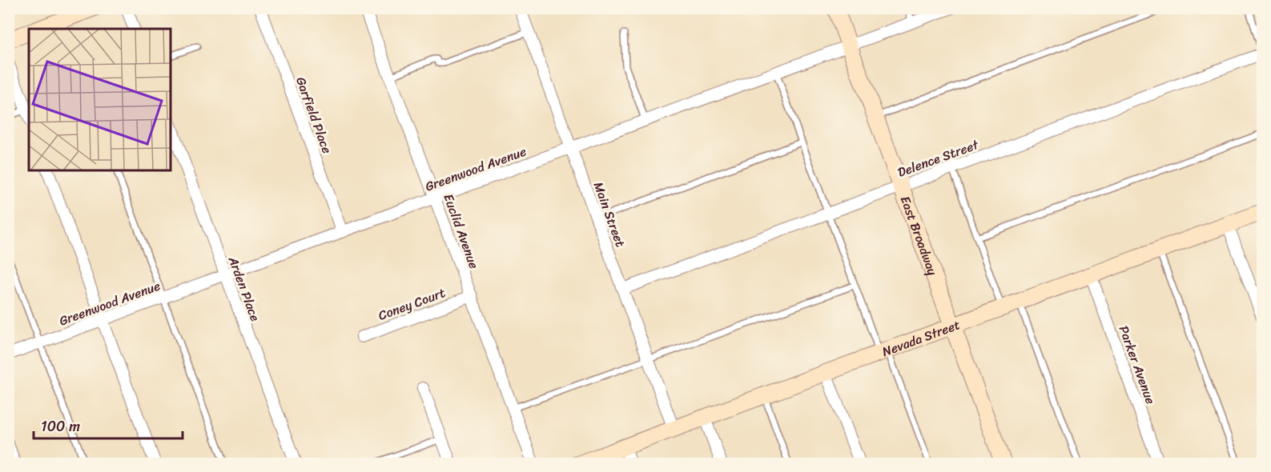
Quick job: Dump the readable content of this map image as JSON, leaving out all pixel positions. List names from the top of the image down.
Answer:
{
  "streets": {
    "street": [
      "Garfield Place",
      "Delence Street",
      "Greenwood Avenue",
      "Main Street",
      "Euclid Avenue",
      "East Broadway",
      "Arden Place",
      "Coney Court",
      "Nevada Street",
      "Parker Avenue"
    ]
  },
  "crossings": [
    ["Garfield Place", "Greenwood Avenue"],
    ["Delence Street", "Main Street"],
    ["Delence Street", "East Broadway"],
    ["Greenwood Avenue", "Main Street"],
    ["Greenwood Avenue", "Euclid Avenue"],
    ["Greenwood Avenue", "East Broadway"],
    ["Greenwood Avenue", "Arden Place"],
    ["Main Street", "Nevada Street"],
    ["Euclid Avenue", "Coney Court"],
    ["East Broadway", "Nevada Street"],
    ["Nevada Street", "Parker Avenue"]
  ],
  "scale_bar": "100 m"
}
